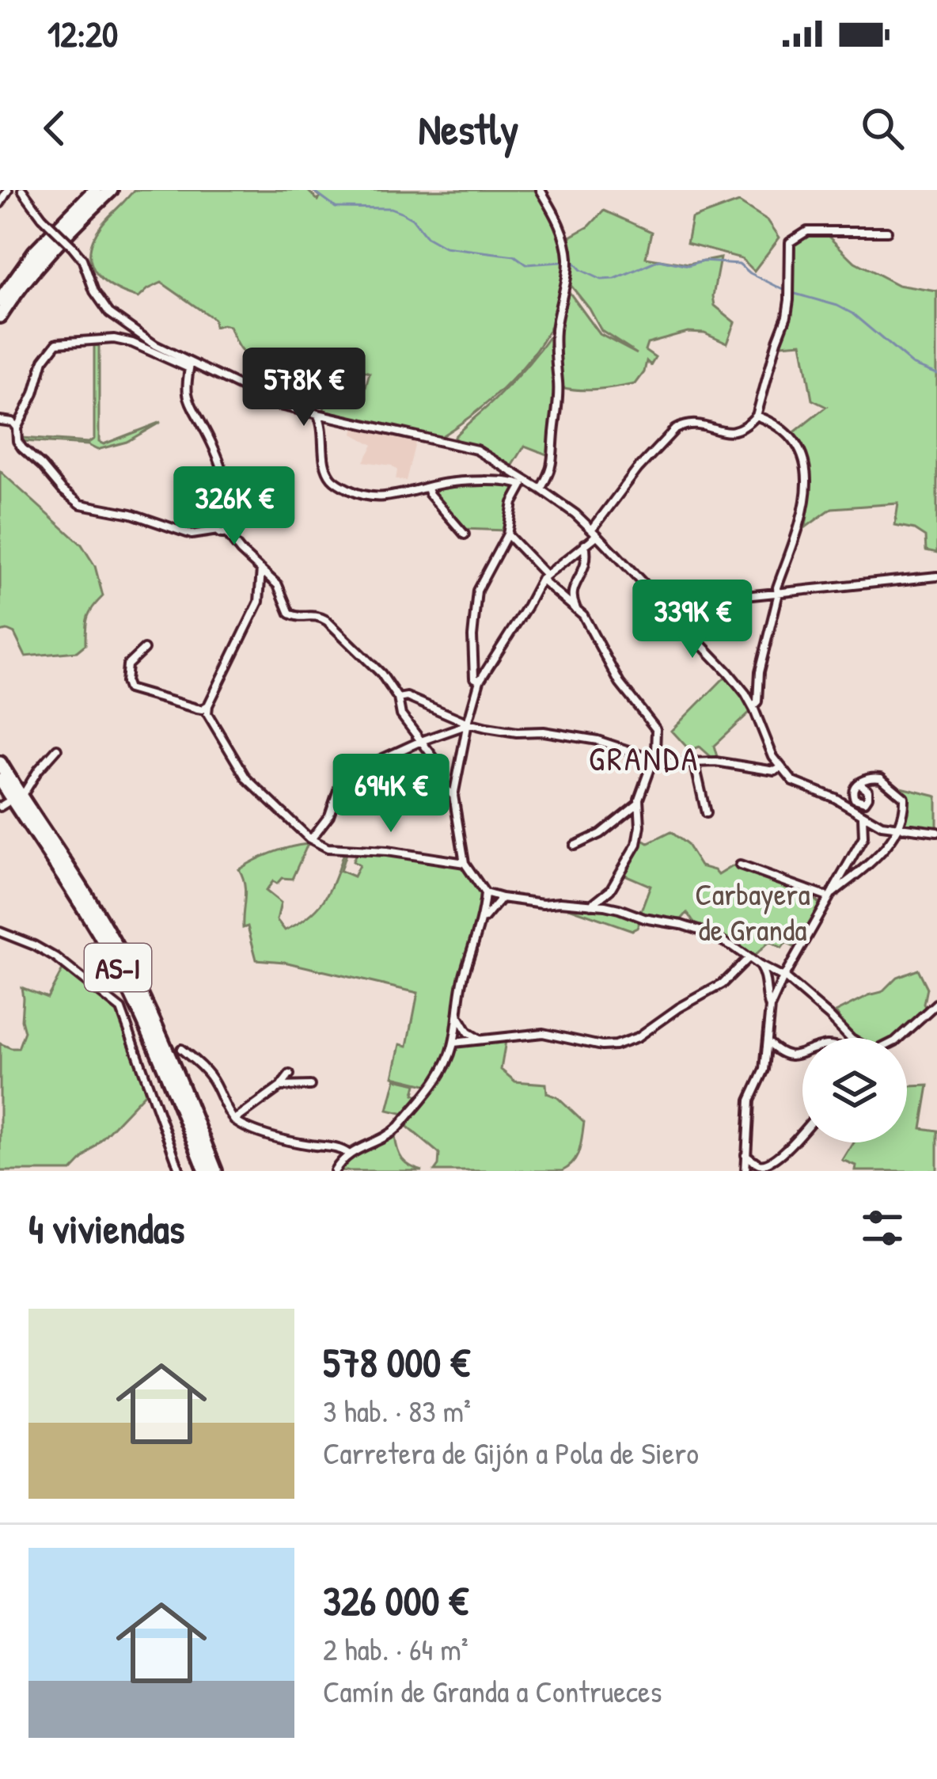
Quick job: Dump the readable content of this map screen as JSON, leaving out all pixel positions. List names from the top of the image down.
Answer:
{
  "streets": {
    "highway": ["AS-I"]
  },
  "districts": ["GRANDA"],
  "parks": ["Carbayera de Granda"],
  "page": {
    "status": "12:20",
    "header": "Nestly",
    "price": [
      "578K €",
      "326K €",
      "339K €",
      "694K €"
    ],
    "heading": "4 viviendas",
    "list": [
      {
        "name": "578 000 €",
        "note": "3 hab. · 83 m² · Carretera de Gijón a Pola de Siero"
      },
      {
        "name": "326 000 €",
        "note": "2 hab. · 64 m² · Camín de Granda a Contrueces"
      }
    ]
  }
}
